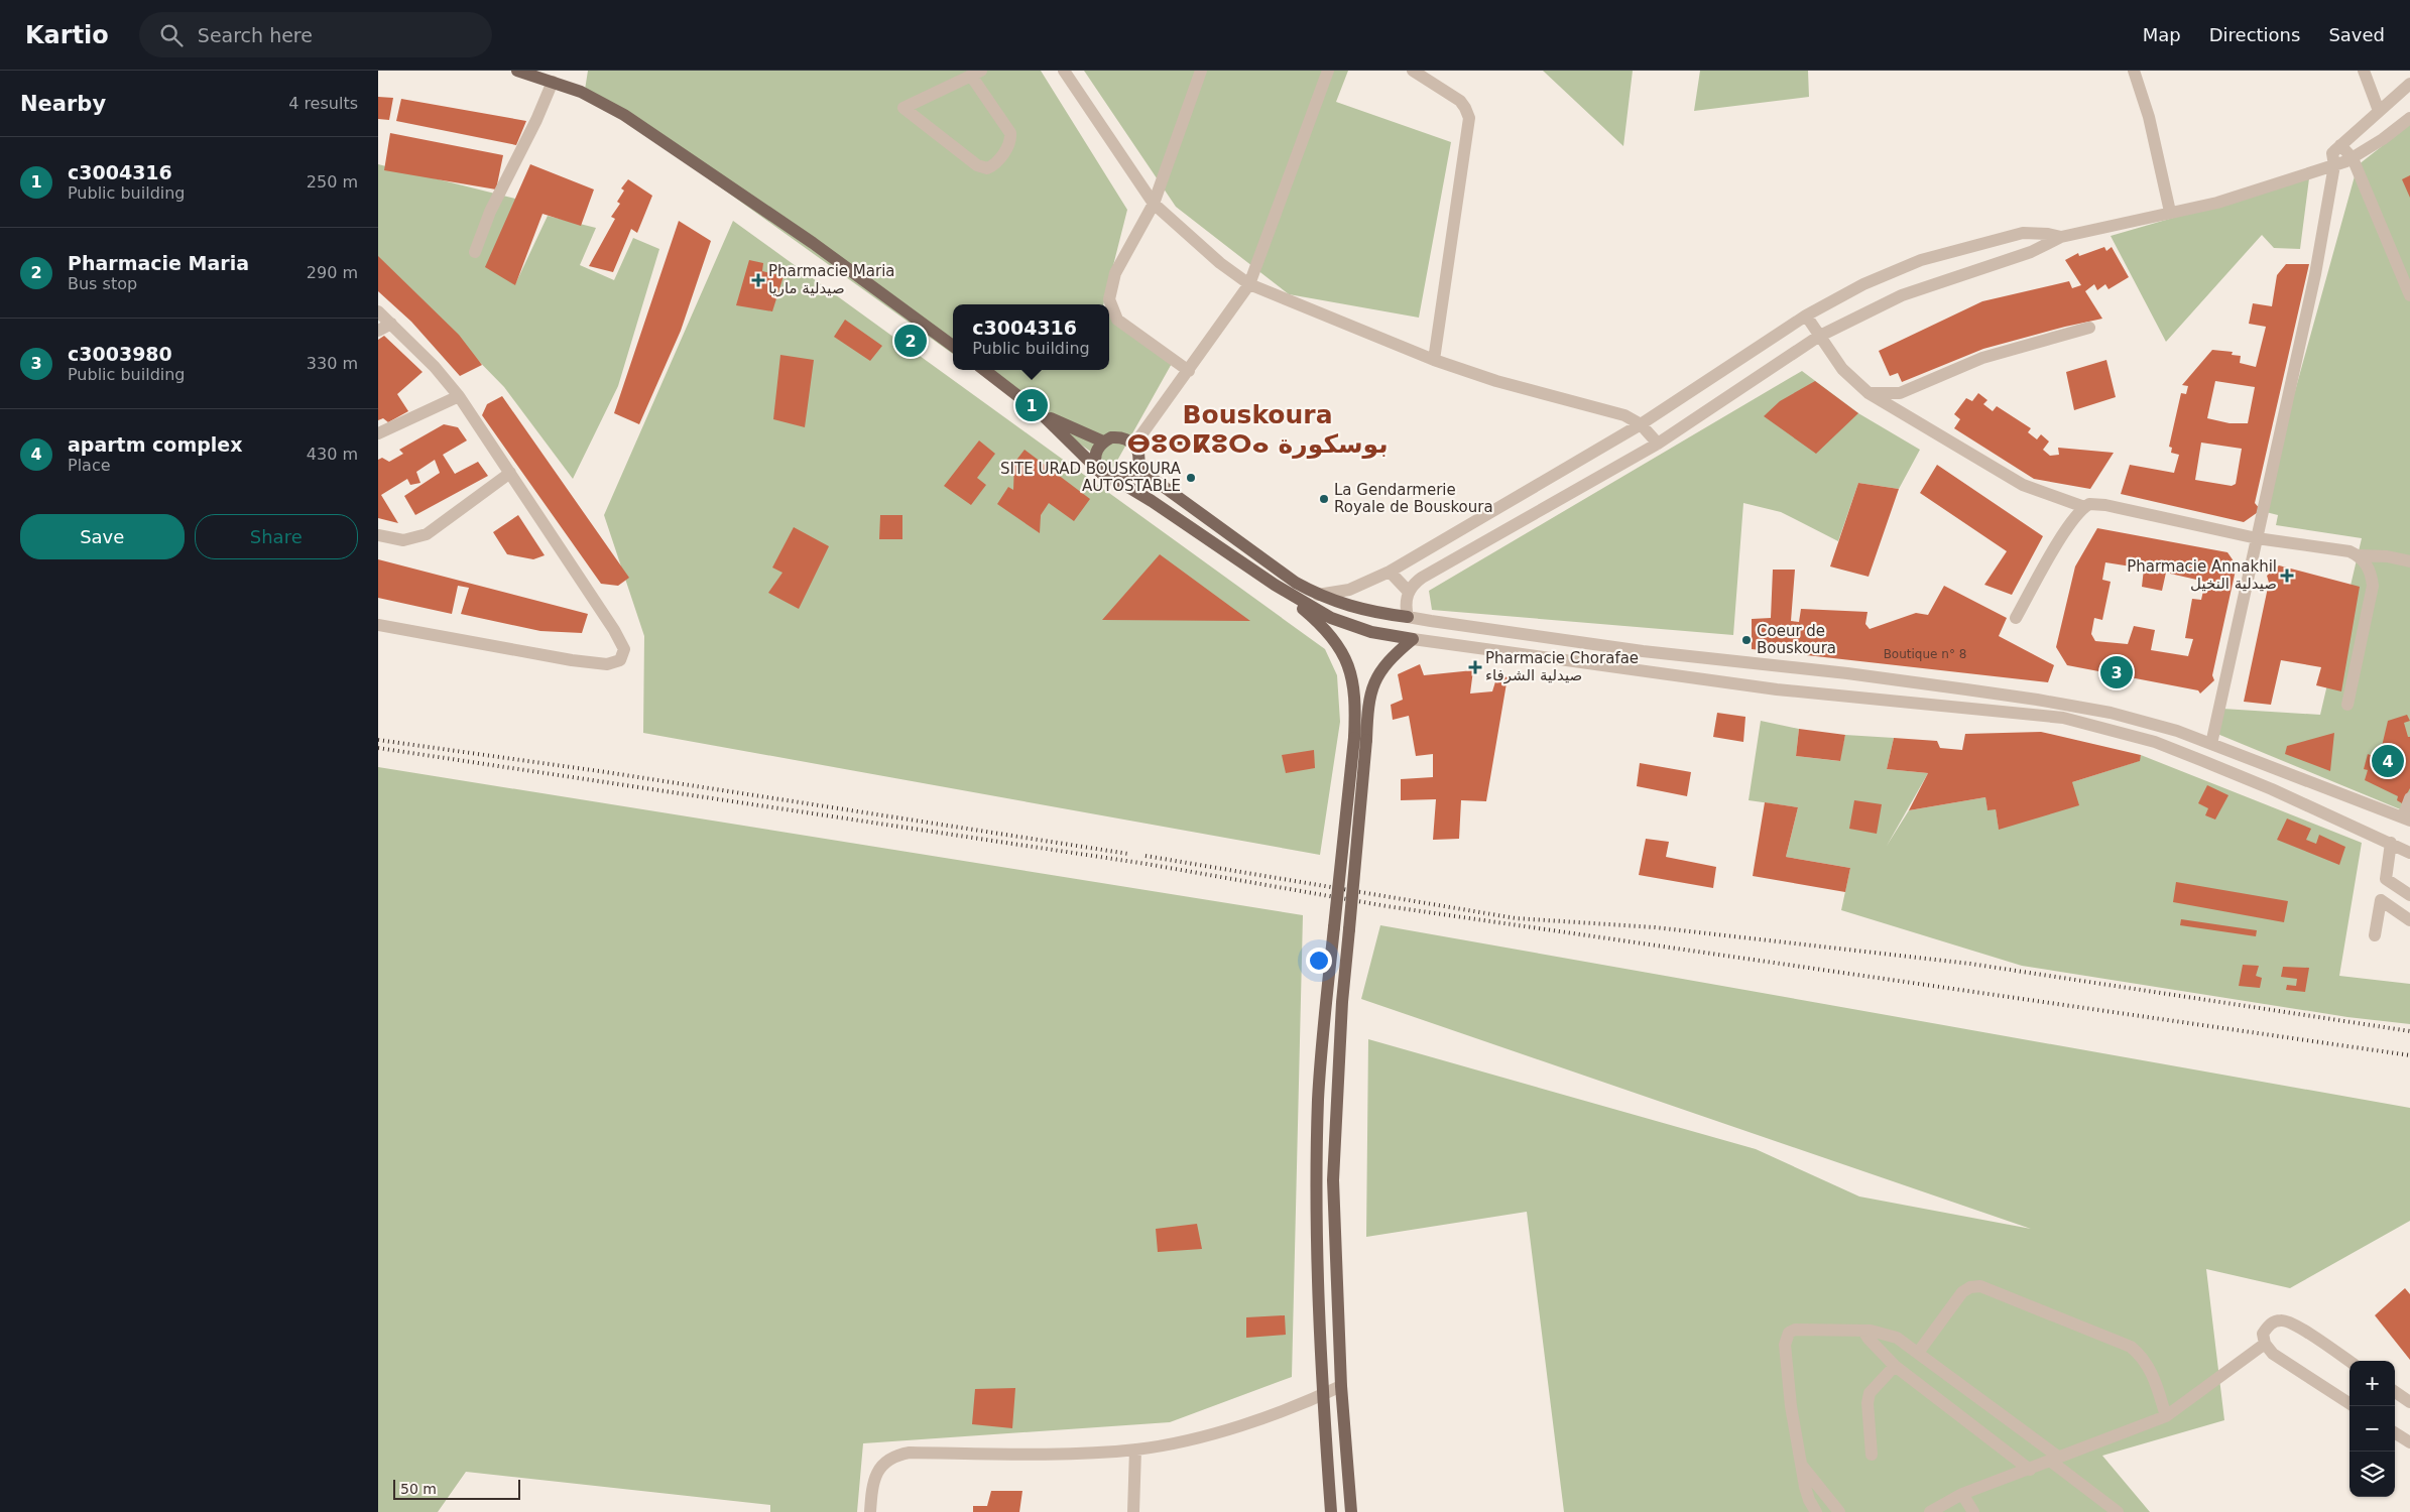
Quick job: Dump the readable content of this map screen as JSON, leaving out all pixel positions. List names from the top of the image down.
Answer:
{
  "districts": ["Bouskoura ⴱⵓⵙⴽⵓⵔⴰ بوسكورة"],
  "places": {
    "health": ["Pharmacie Maria صيدلية ماريا", "Pharmacie Annakhil صيدلية النخيل", "Pharmacie Chorafae صيدلية الشرفاء"],
    "other": ["SITE URAD BOUSKOURA AUTOSTABLE", "La Gendarmerie Royale de Bouskoura", "Coeur de Bouskoura"]
  },
  "house_numbers": ["Boutique n° 8"],
  "scale_bar": "50 m",
  "page": {
    "header": "Kartio",
    "search": "Search here",
    "nav": ["Map", "Directions", "Saved"],
    "heading": ["Nearby", "4 results"],
    "list": [
      {
        "mark": "1",
        "name": "c3004316",
        "note": "Public building",
        "value": "250 m"
      },
      {
        "mark": "2",
        "name": "Pharmacie Maria",
        "note": "Bus stop",
        "value": "290 m"
      },
      {
        "mark": "3",
        "name": "c3003980",
        "note": "Public building",
        "value": "330 m"
      },
      {
        "mark": "4",
        "name": "apartm complex",
        "note": "Place",
        "value": "430 m"
      }
    ],
    "popup": ["c3004316", "Public building"],
    "pins": [
      "2",
      "1",
      "3",
      "4"
    ],
    "buttons": ["Save", "Share"],
    "map_buttons": ["+", "−"],
    "scale": "50 m"
  }
}
